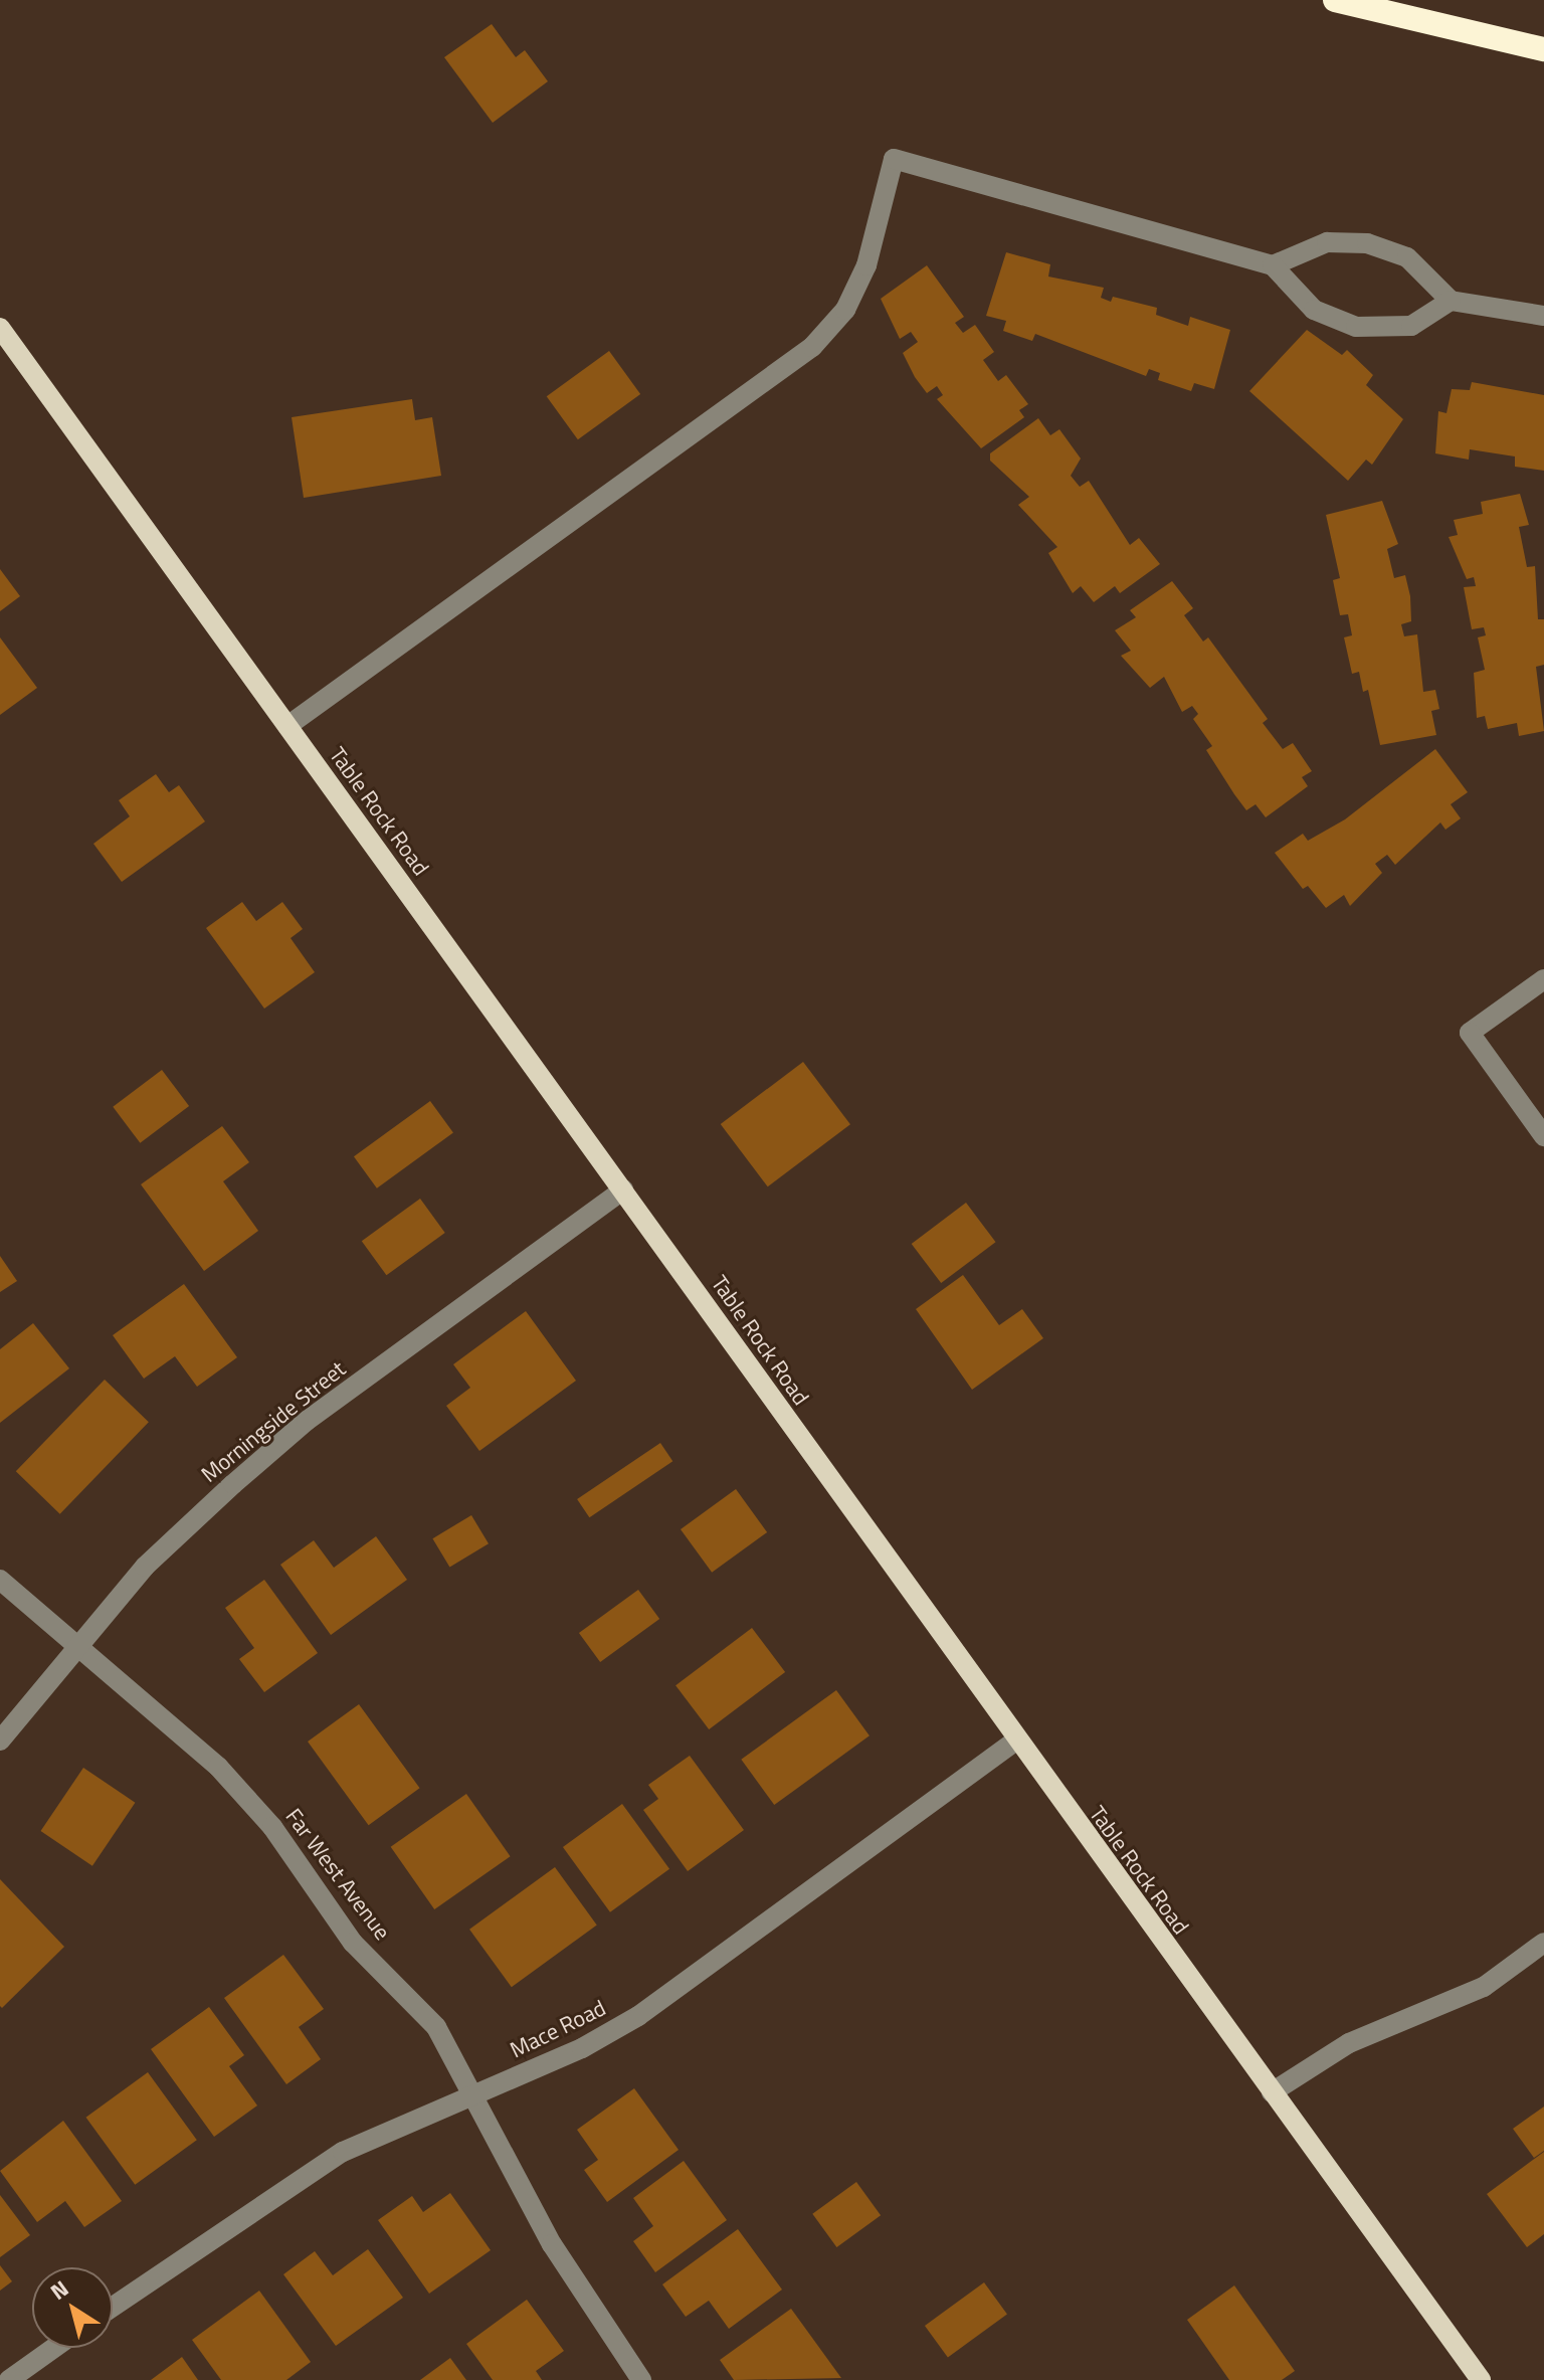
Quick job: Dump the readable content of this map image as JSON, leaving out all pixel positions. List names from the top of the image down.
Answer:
{
  "streets": {
    "main road": ["Table Rock Road"],
    "street": ["Morningside Street", "Far West Avenue", "Mace Road"]
  },
  "crossings": [
    ["Table Rock Road", "Morningside Street"],
    ["Table Rock Road", "Mace Road"],
    ["Morningside Street", "Far West Avenue"],
    ["Far West Avenue", "Mace Road"]
  ],
  "north": "top left"
}
